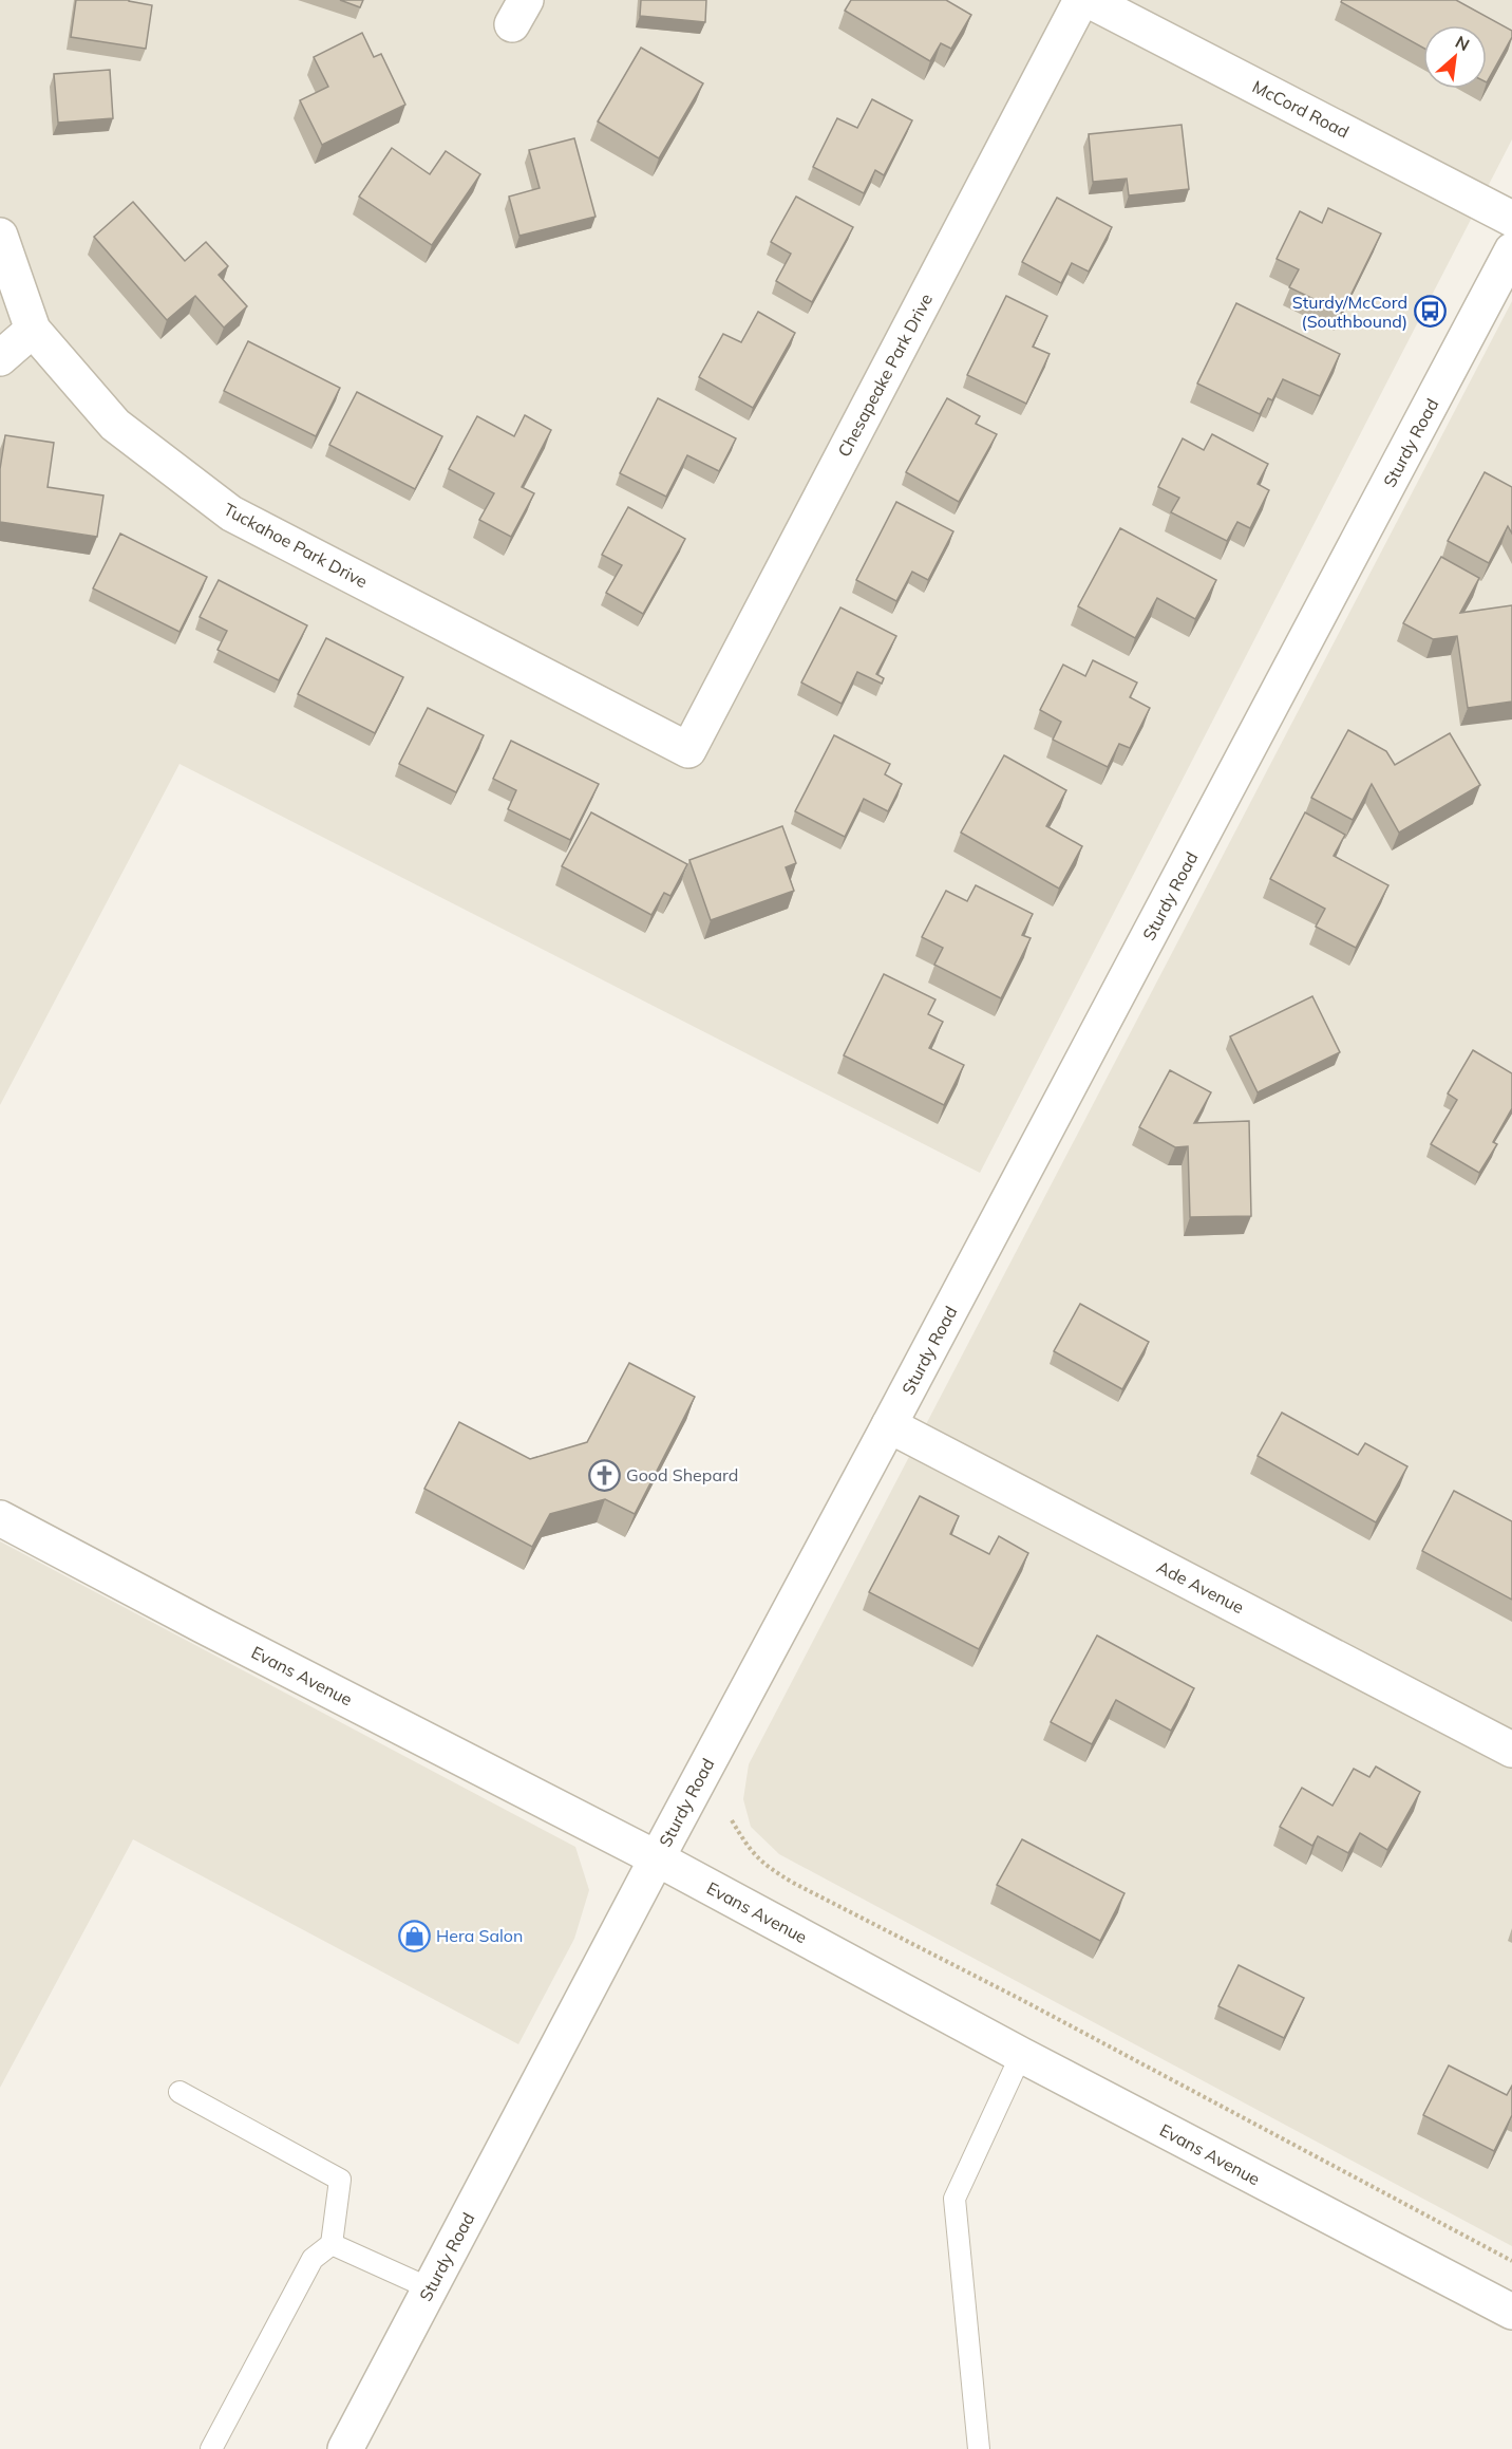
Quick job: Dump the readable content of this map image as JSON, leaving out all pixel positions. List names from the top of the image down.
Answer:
{
  "streets": {
    "street": [
      "McCord Road",
      "Chesapeake Park Drive",
      "Sturdy Road",
      "Tuckahoe Park Drive",
      "Ade Avenue",
      "Evans Avenue"
    ]
  },
  "crossings": [
    ["Chesapeake Park Drive", "Tuckahoe Park Drive"],
    ["Sturdy Road", "Ade Avenue"],
    ["Sturdy Road", "Evans Avenue"]
  ],
  "places": {
    "bus stop": ["Sturdy/McCord (Southbound)"],
    "church": ["Good Shepard"],
    "shop": ["Hera Salon"]
  },
  "north": "top right"
}
